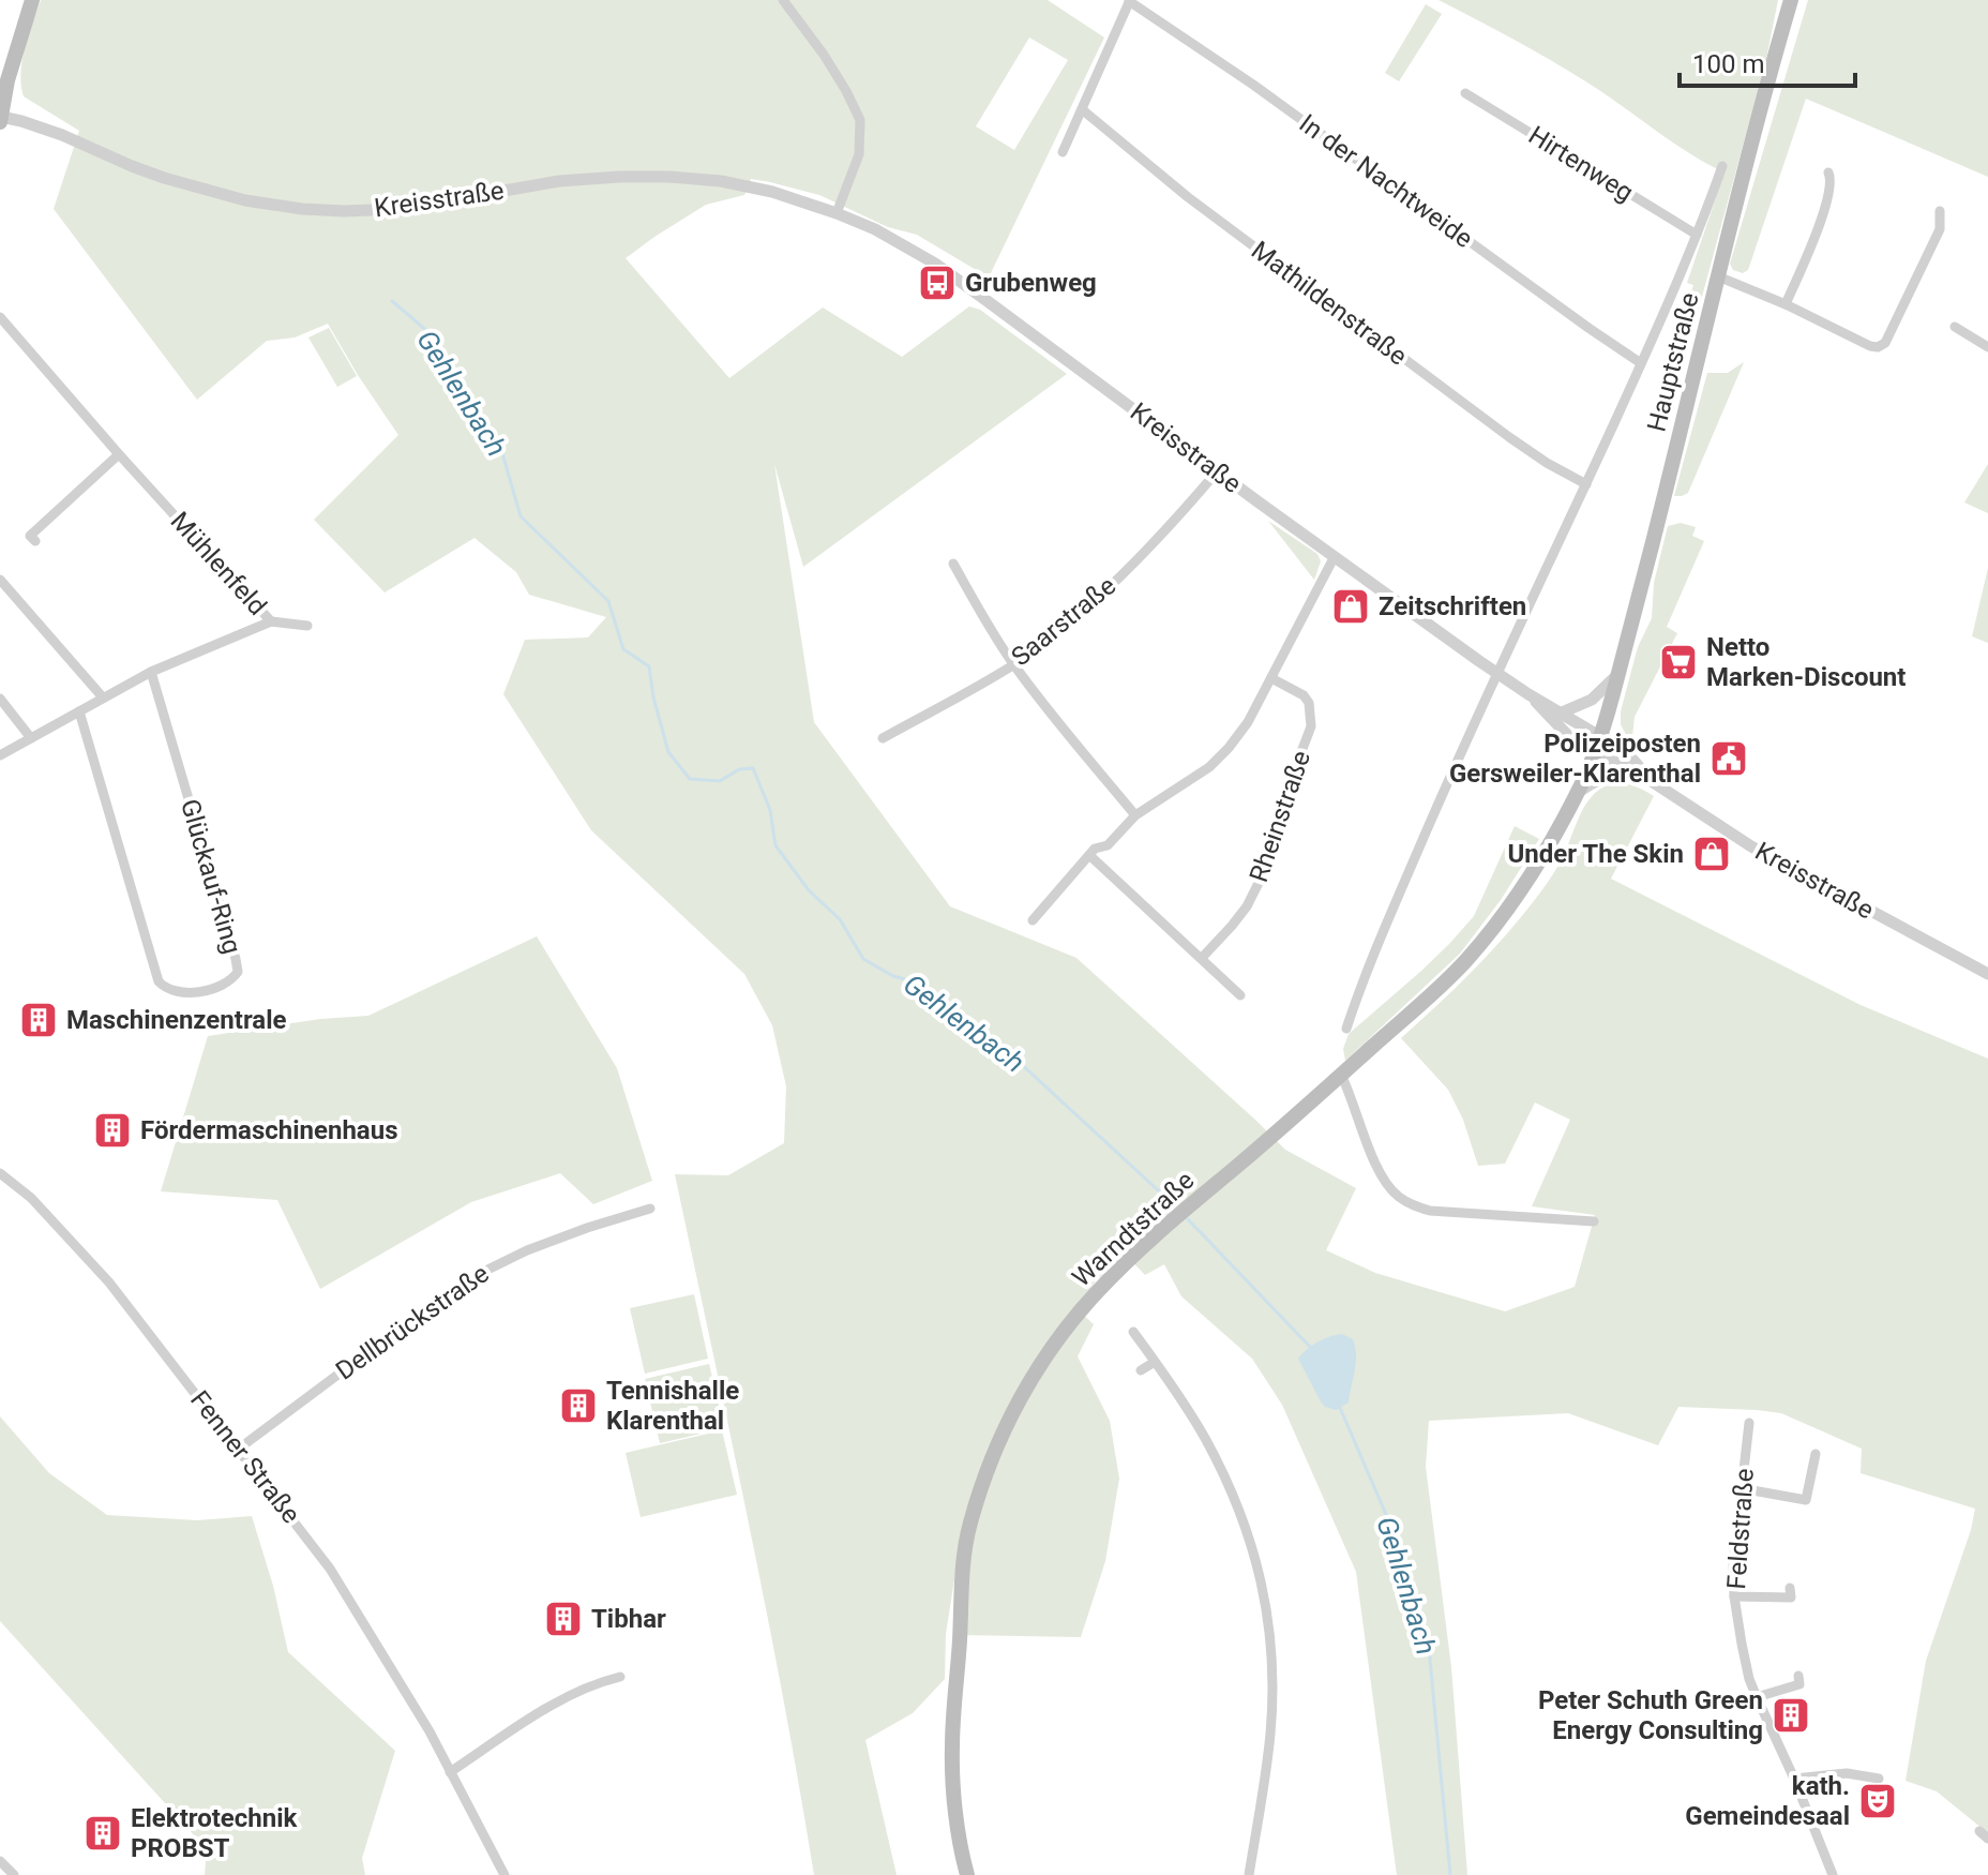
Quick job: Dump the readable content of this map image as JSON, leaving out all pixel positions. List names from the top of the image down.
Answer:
{
  "streets": {
    "main road": ["Hauptstraße", "Warndtstraße"],
    "street": [
      "Hirtenweg",
      "In der Nachtweide",
      "Kreisstraße",
      "Mathildenstraße",
      "Mühlenfeld",
      "Saarstraße",
      "Rheinstraße",
      "Glückauf-Ring",
      "Dellbrückstraße",
      "Fenner Straße",
      "Feldstraße"
    ]
  },
  "crossings": [
    ["Kreisstraße", "Hauptstraße"],
    ["Kreisstraße", "Saarstraße"],
    ["Kreisstraße", "Warndtstraße"],
    ["Hauptstraße", "Warndtstraße"],
    ["Mühlenfeld", "Glückauf-Ring"],
    ["Dellbrückstraße", "Fenner Straße"]
  ],
  "water": ["Gehlenbach"],
  "places": {
    "bus stop": ["Grubenweg"],
    "shop": ["Zeitschriften", "Under The Skin"],
    "supermarket": ["Netto Marken-Discount"],
    "public building": ["Polizeiposten Gersweiler-Klarenthal"],
    "building": [
      "Maschinenzentrale",
      "Fördermaschinenhaus",
      "Tennishalle Klarenthal",
      "Tibhar",
      "Peter Schuth Green Energy Consulting",
      "Elektrotechnik PROBST"
    ],
    "theatre": ["kath. Gemeindesaal"]
  },
  "scale_bar": "100 m"
}
